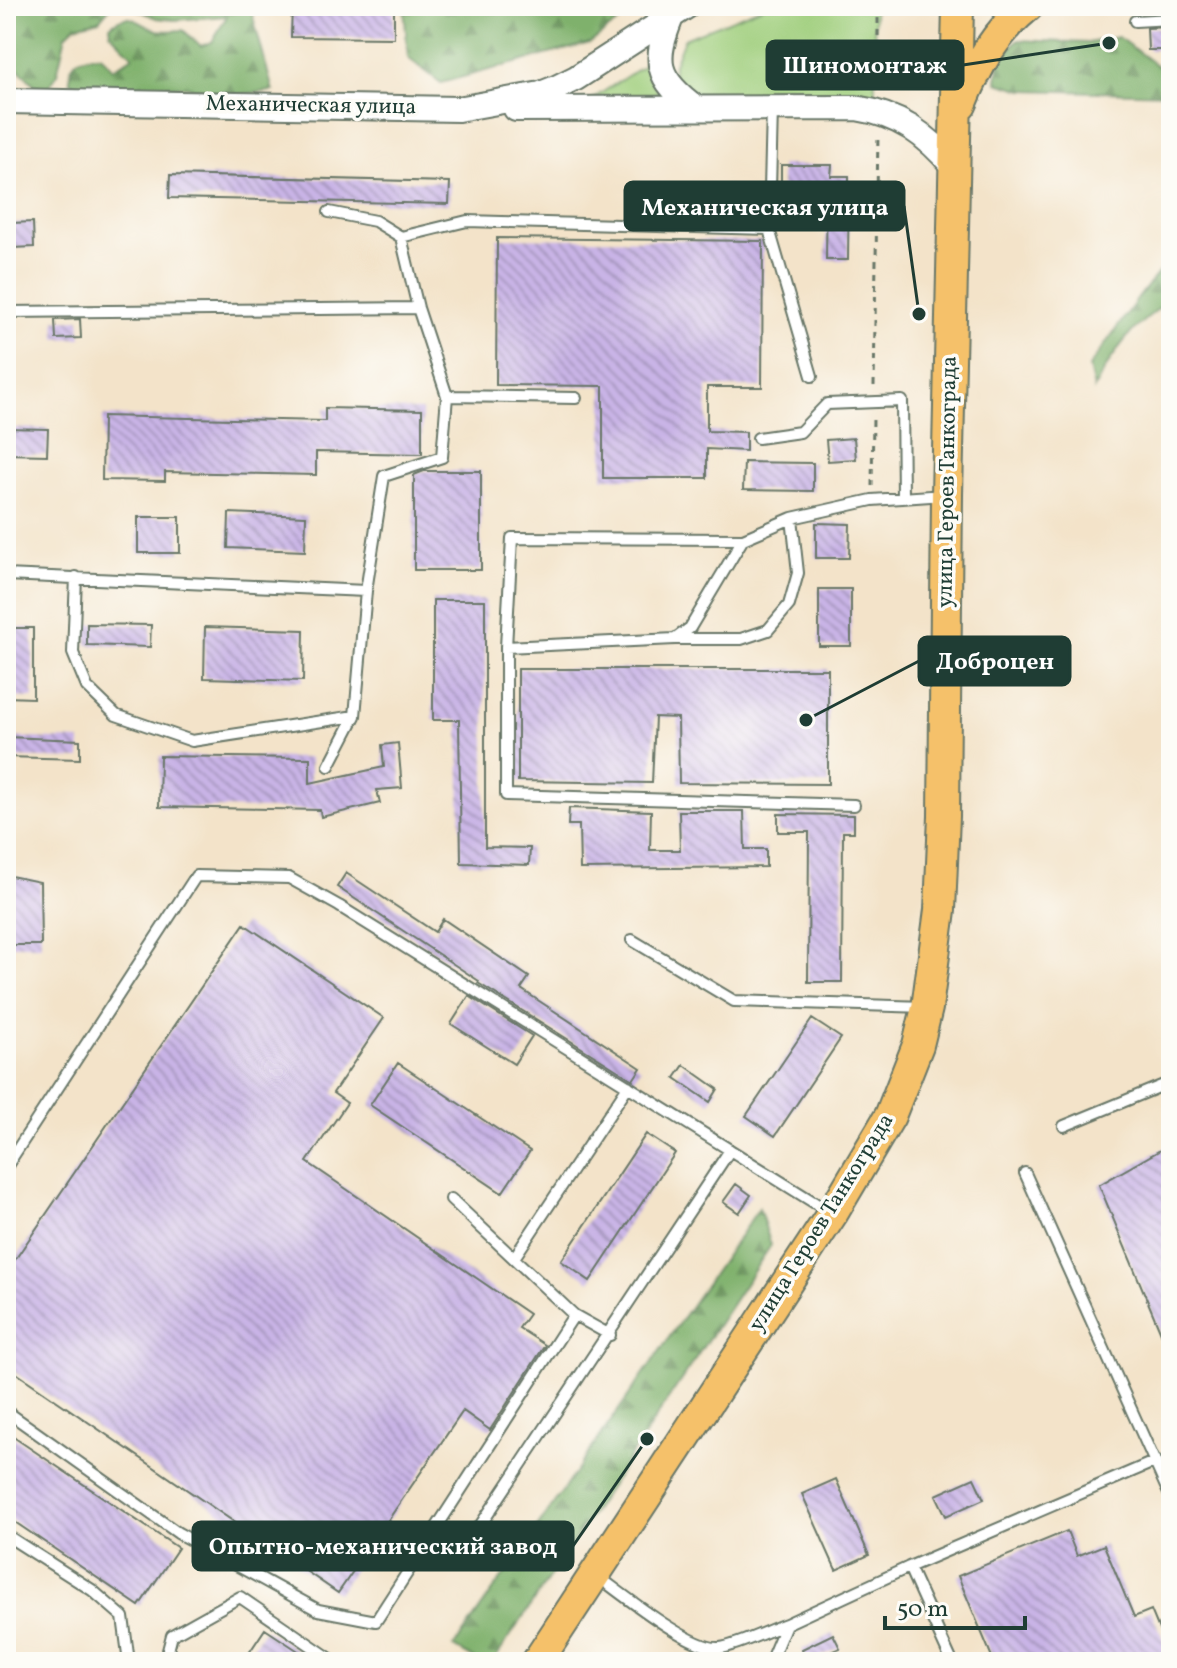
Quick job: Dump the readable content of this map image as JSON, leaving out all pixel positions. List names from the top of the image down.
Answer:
{
  "streets": {
    "main road": ["улица Героев Танкограда"],
    "street": ["Механическая улица"]
  },
  "places": [
    "Шиномонтаж",
    "Механическая улица",
    "Доброцен",
    "Опытно-механический завод"
  ],
  "scale_bar": "50 m"
}
